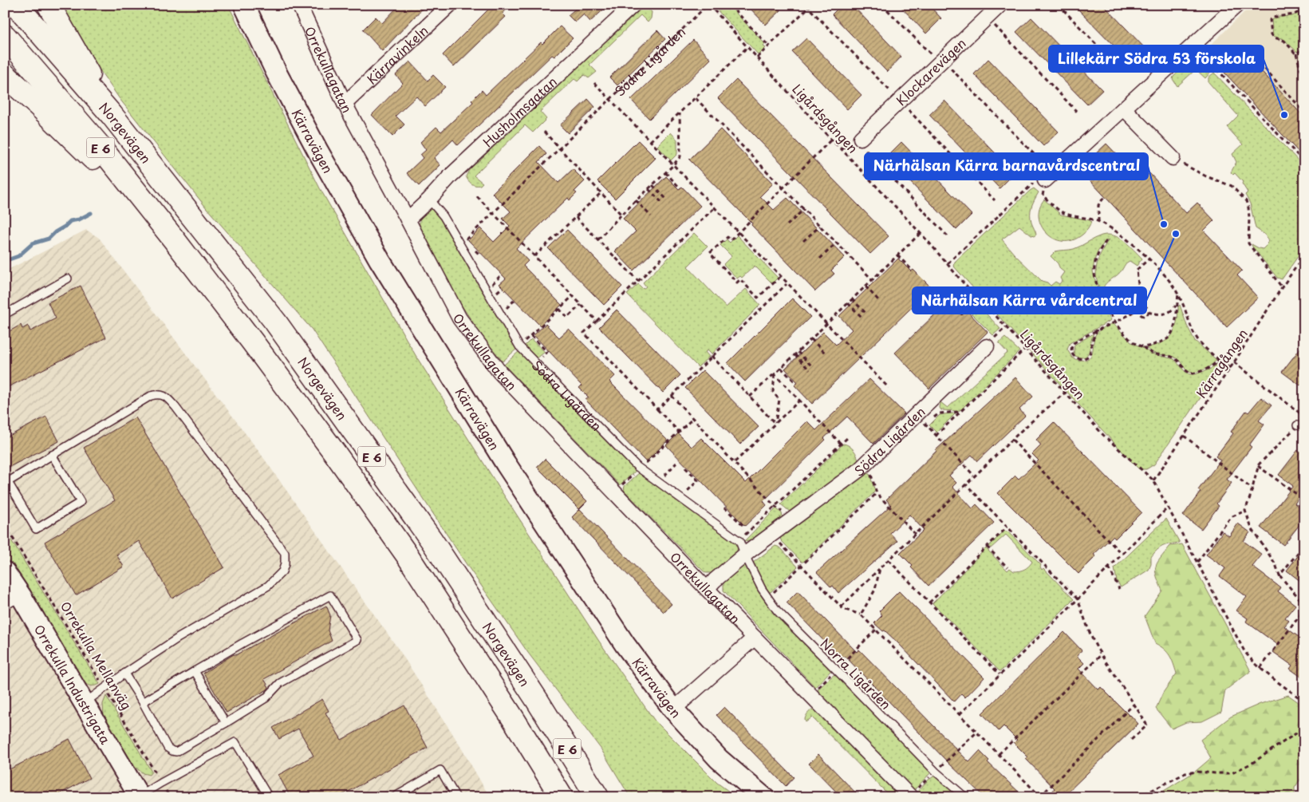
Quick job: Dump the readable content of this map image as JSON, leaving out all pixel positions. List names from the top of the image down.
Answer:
{
  "streets": {
    "highway": ["Norgevägen", "E 6"],
    "street": [
      "Kärravinkeln",
      "Södra Ligården",
      "Orrekullagatan",
      "Klockarevägen",
      "Husholmsgatan",
      "Kärravägen",
      "Orrekulla Industrigata"
    ],
    "lane": ["Norra Ligården"],
    "path": ["Ligårdsgången", "Kärragången", "Orrekulla Mellanväg"]
  },
  "crossings": [
    ["Kärravinkeln", "Orrekullagatan"],
    ["Södra Ligården", "Orrekullagatan"],
    ["Södra Ligården", "Husholmsgatan"],
    ["Södra Ligården", "Ligårdsgången"],
    ["Södra Ligården", "Norra Ligården"],
    ["Orrekullagatan", "Husholmsgatan"],
    ["Ligårdsgången", "Kärragången"]
  ],
  "places": ["Lillekärr Södra 53 förskola", "Närhälsan Kärra barnavårdscentral", "Närhälsan Kärra vårdcentral"]
}
